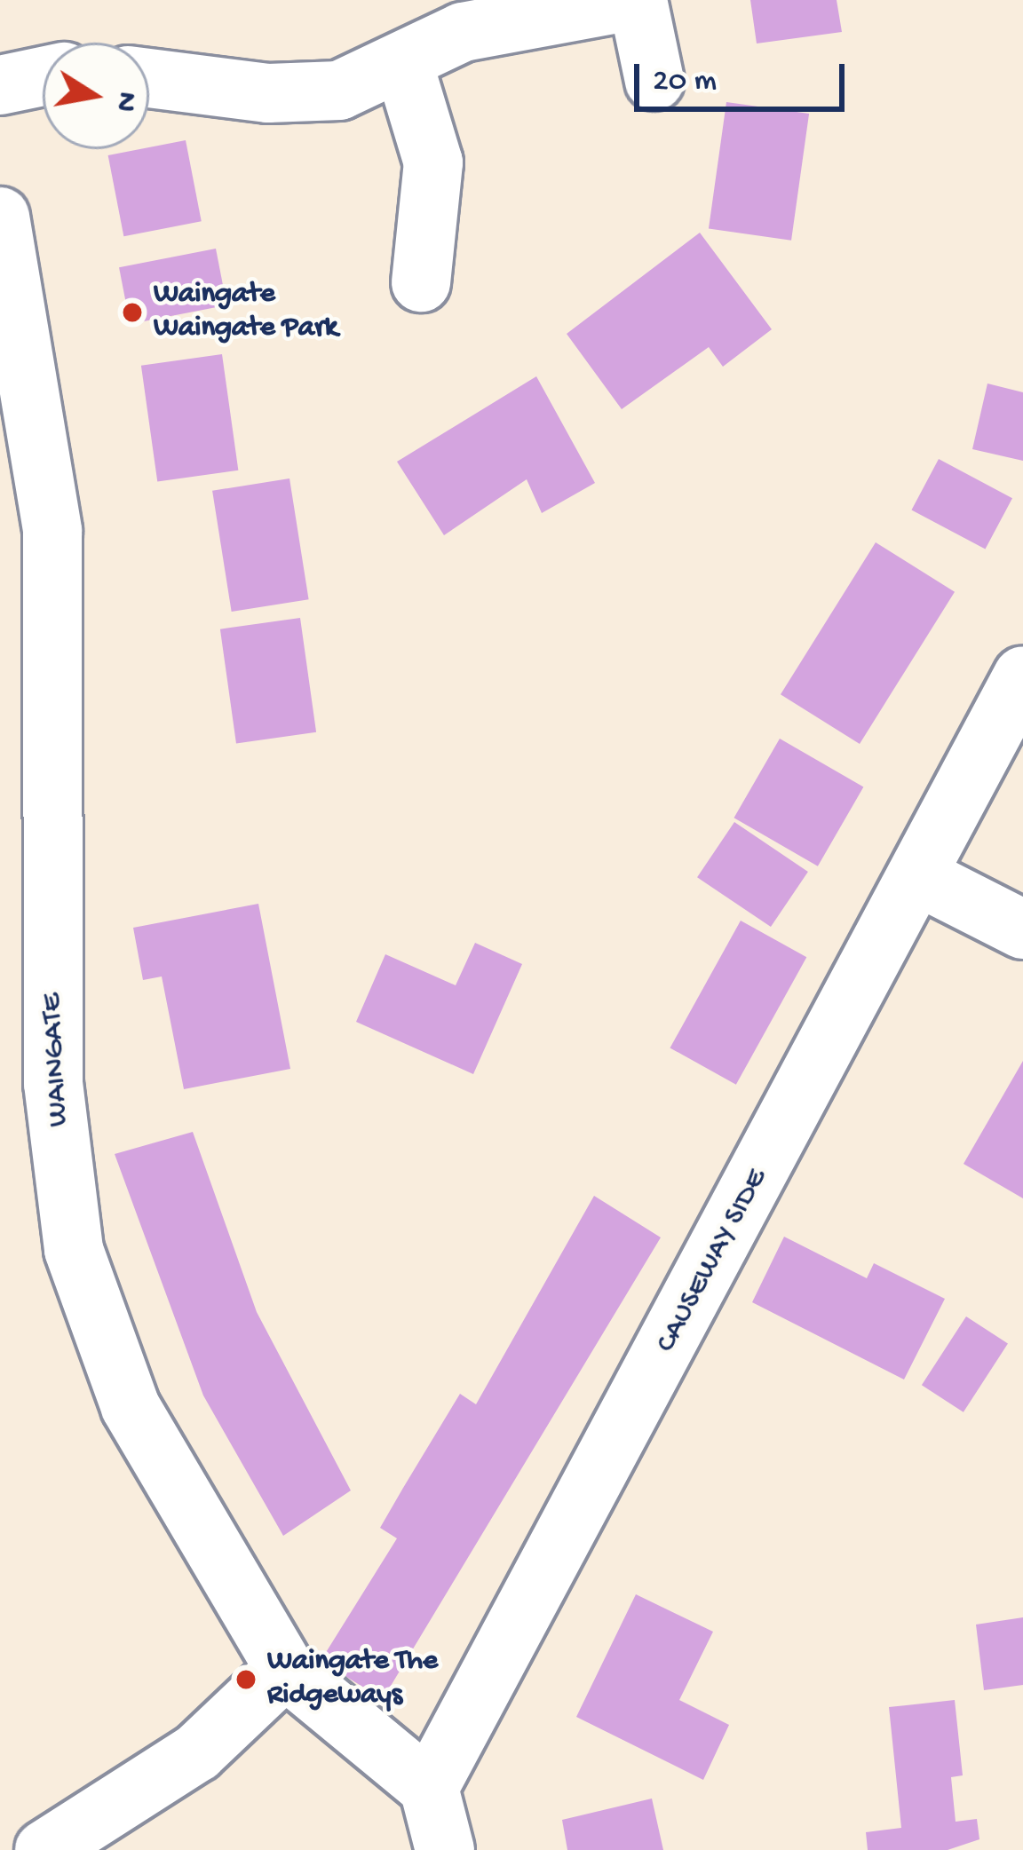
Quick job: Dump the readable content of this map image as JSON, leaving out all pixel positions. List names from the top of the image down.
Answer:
{
  "streets": {
    "street": ["WAINGATE", "CAUSEWAY SIDE"]
  },
  "crossings": [
    ["WAINGATE", "CAUSEWAY SIDE"]
  ],
  "places": ["Waingate Waingate Park", "Waingate The Ridgeways"],
  "scale_bar": "20 m",
  "north": "right"
}
